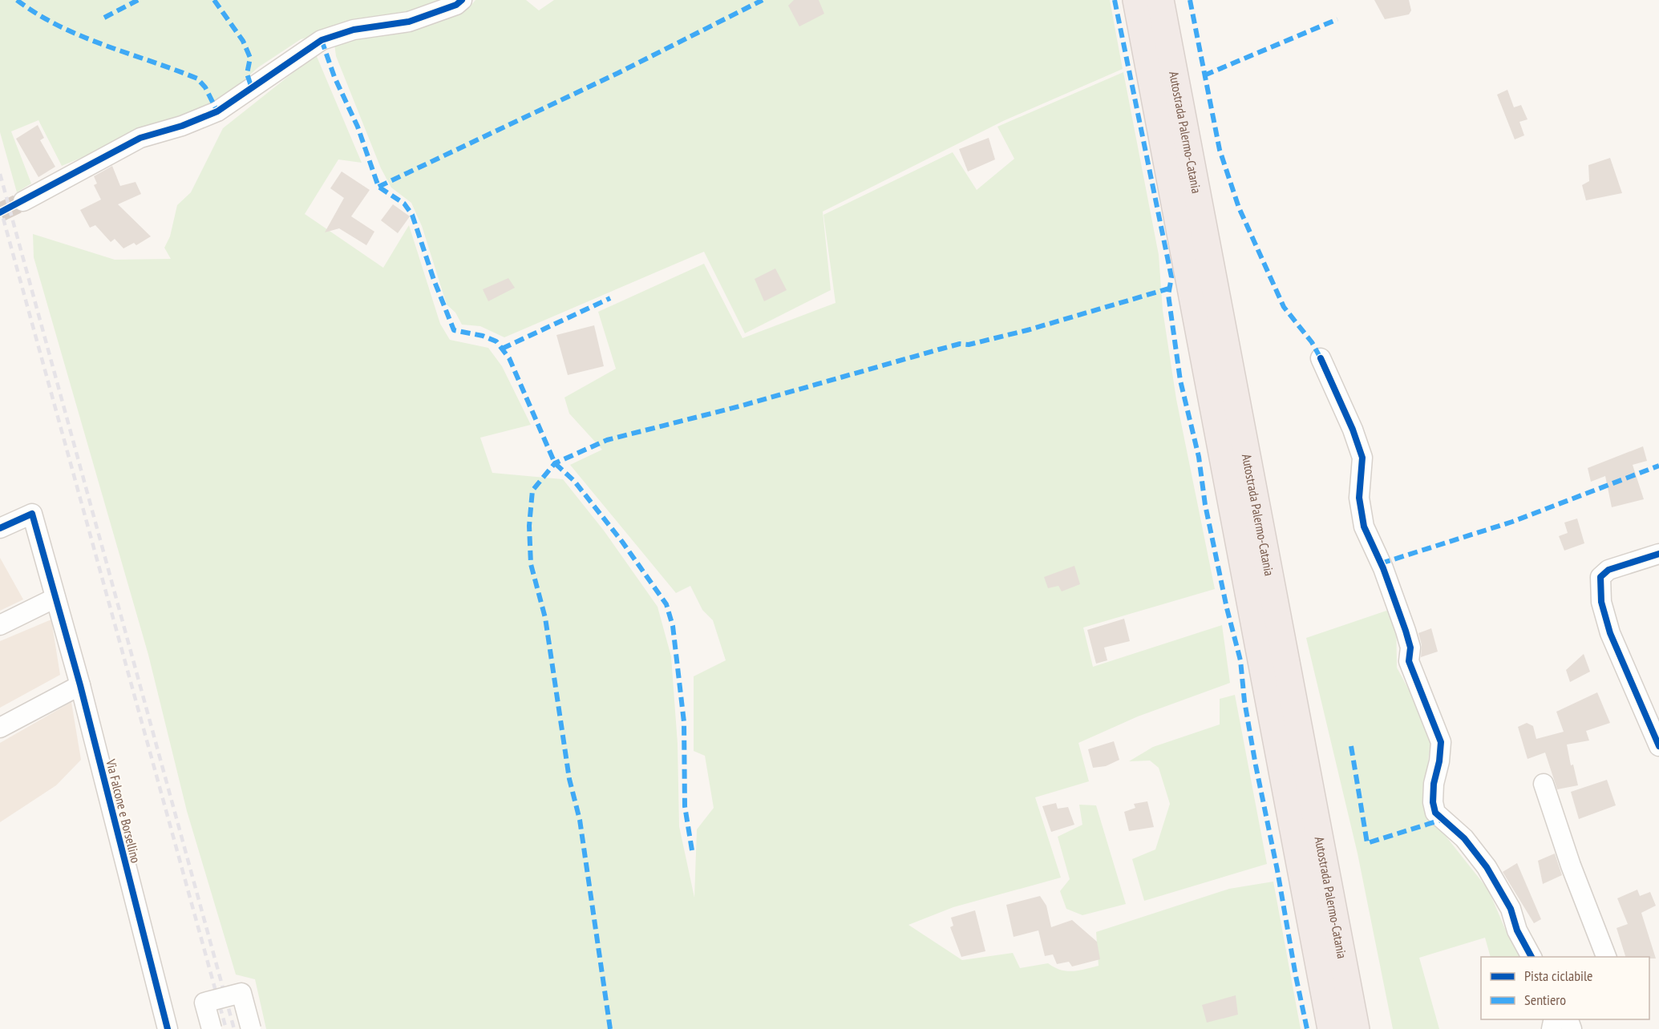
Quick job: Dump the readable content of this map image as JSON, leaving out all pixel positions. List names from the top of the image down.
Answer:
{
  "streets": {
    "highway": ["Autostrada Palermo-Catania"],
    "street": ["Via Falcone e Borsellino"]
  },
  "legend": ["Pista ciclabile", "Sentiero"]
}
